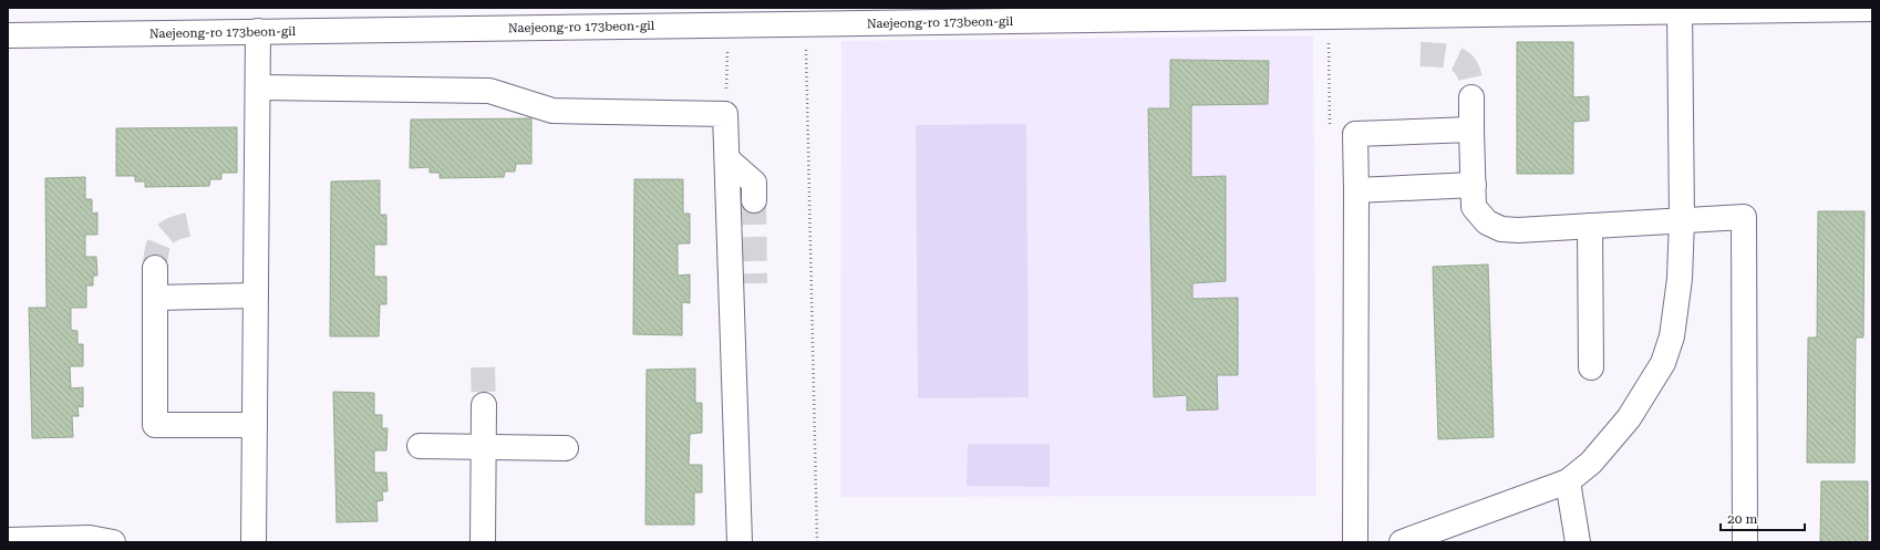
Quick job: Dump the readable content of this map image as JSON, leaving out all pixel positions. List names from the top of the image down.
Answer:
{
  "streets": {
    "street": ["Naejeong-ro 173beon-gil"]
  },
  "scale_bar": "20 m"
}
